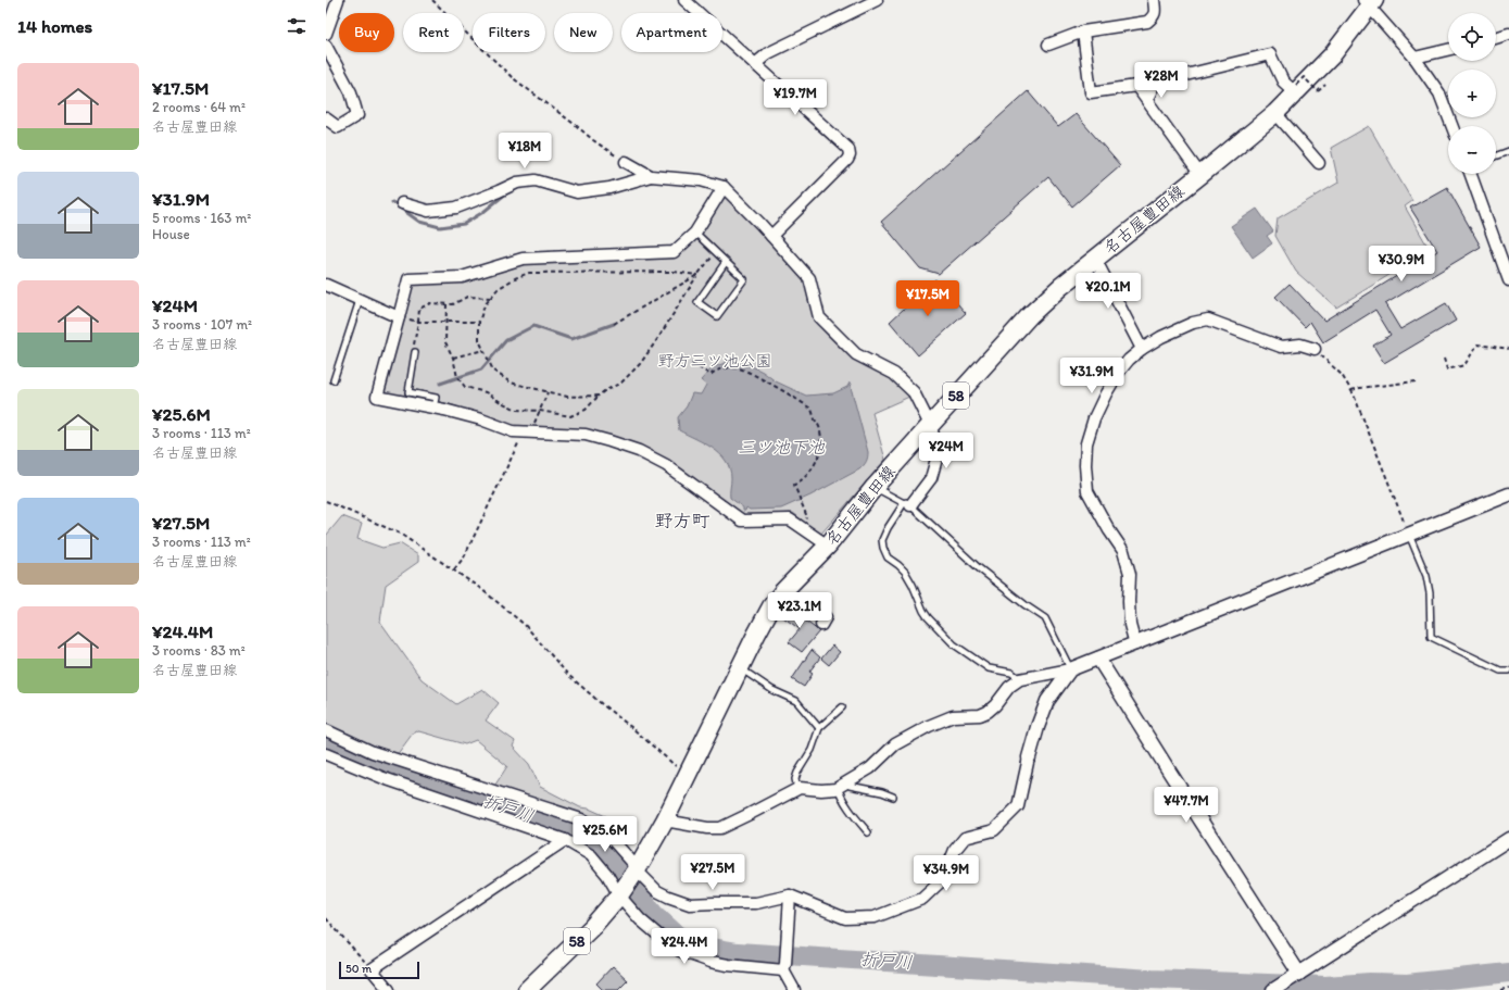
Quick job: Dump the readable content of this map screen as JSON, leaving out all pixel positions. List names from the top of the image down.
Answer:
{
  "streets": {
    "main road": ["名古屋豊田線", "58"]
  },
  "districts": ["野方町"],
  "water": ["三ツ池下池", "折戸川"],
  "parks": ["野方三ツ池公園"],
  "scale_bar": "50 m",
  "page": {
    "heading": "14 homes",
    "map_buttons": ["+", "−"],
    "chip": [
      "Buy",
      "Rent",
      "Filters",
      "New",
      "Apartment"
    ],
    "list": [
      {
        "name": "¥17.5M",
        "note": "2 rooms · 64 m² · 名古屋豊田線"
      },
      {
        "name": "¥31.9M",
        "note": "5 rooms · 163 m² · House"
      },
      {
        "name": "¥24M",
        "note": "3 rooms · 107 m² · 名古屋豊田線"
      },
      {
        "name": "¥25.6M",
        "note": "3 rooms · 113 m² · 名古屋豊田線"
      },
      {
        "name": "¥27.5M",
        "note": "3 rooms · 113 m² · 名古屋豊田線"
      },
      {
        "name": "¥24.4M",
        "note": "3 rooms · 83 m² · 名古屋豊田線"
      }
    ],
    "price": [
      "¥28M",
      "¥19.7M",
      "¥18M",
      "¥30.9M",
      "¥20.1M",
      "¥17.5M",
      "¥31.9M",
      "¥24M",
      "¥23.1M",
      "¥47.7M",
      "¥25.6M",
      "¥27.5M",
      "¥34.9M",
      "¥24.4M"
    ],
    "scale": "50 m"
  }
}
